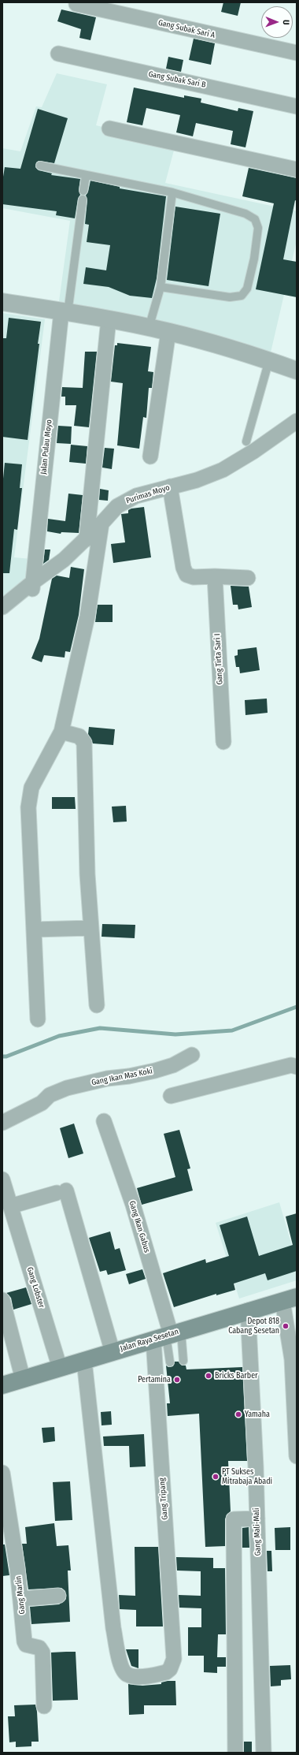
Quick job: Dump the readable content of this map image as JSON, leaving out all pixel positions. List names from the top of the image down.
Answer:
{
  "streets": {
    "main road": ["Jalan Raya Sesetan"],
    "street": [
      "Gang Subak Sari A",
      "Gang Subak Sari B",
      "Jalan Pulau Moyo",
      "Purimas Moyo",
      "Gang Tirta Sari I",
      "Gang Ikan Mas Koki",
      "Gang Ikan Gabus",
      "Gang Lobster",
      "Gang Tripang",
      "Gang Mali-Mali",
      "Gang Marlin"
    ]
  },
  "crossings": [
    ["Jalan Pulau Moyo", "Purimas Moyo"],
    ["Gang Ikan Gabus", "Jalan Raya Sesetan"],
    ["Gang Ikan Gabus", "Gang Tripang"],
    ["Gang Lobster", "Jalan Raya Sesetan"],
    ["Jalan Raya Sesetan", "Gang Tripang"],
    ["Jalan Raya Sesetan", "Gang Mali-Mali"]
  ],
  "places": [
    "Depot 818 Cabang Sesetan",
    "Bricks Barber",
    "Pertamina",
    "Yamaha",
    "PT Sukses Mitrabaja Abadi"
  ],
  "north": "right"
}
